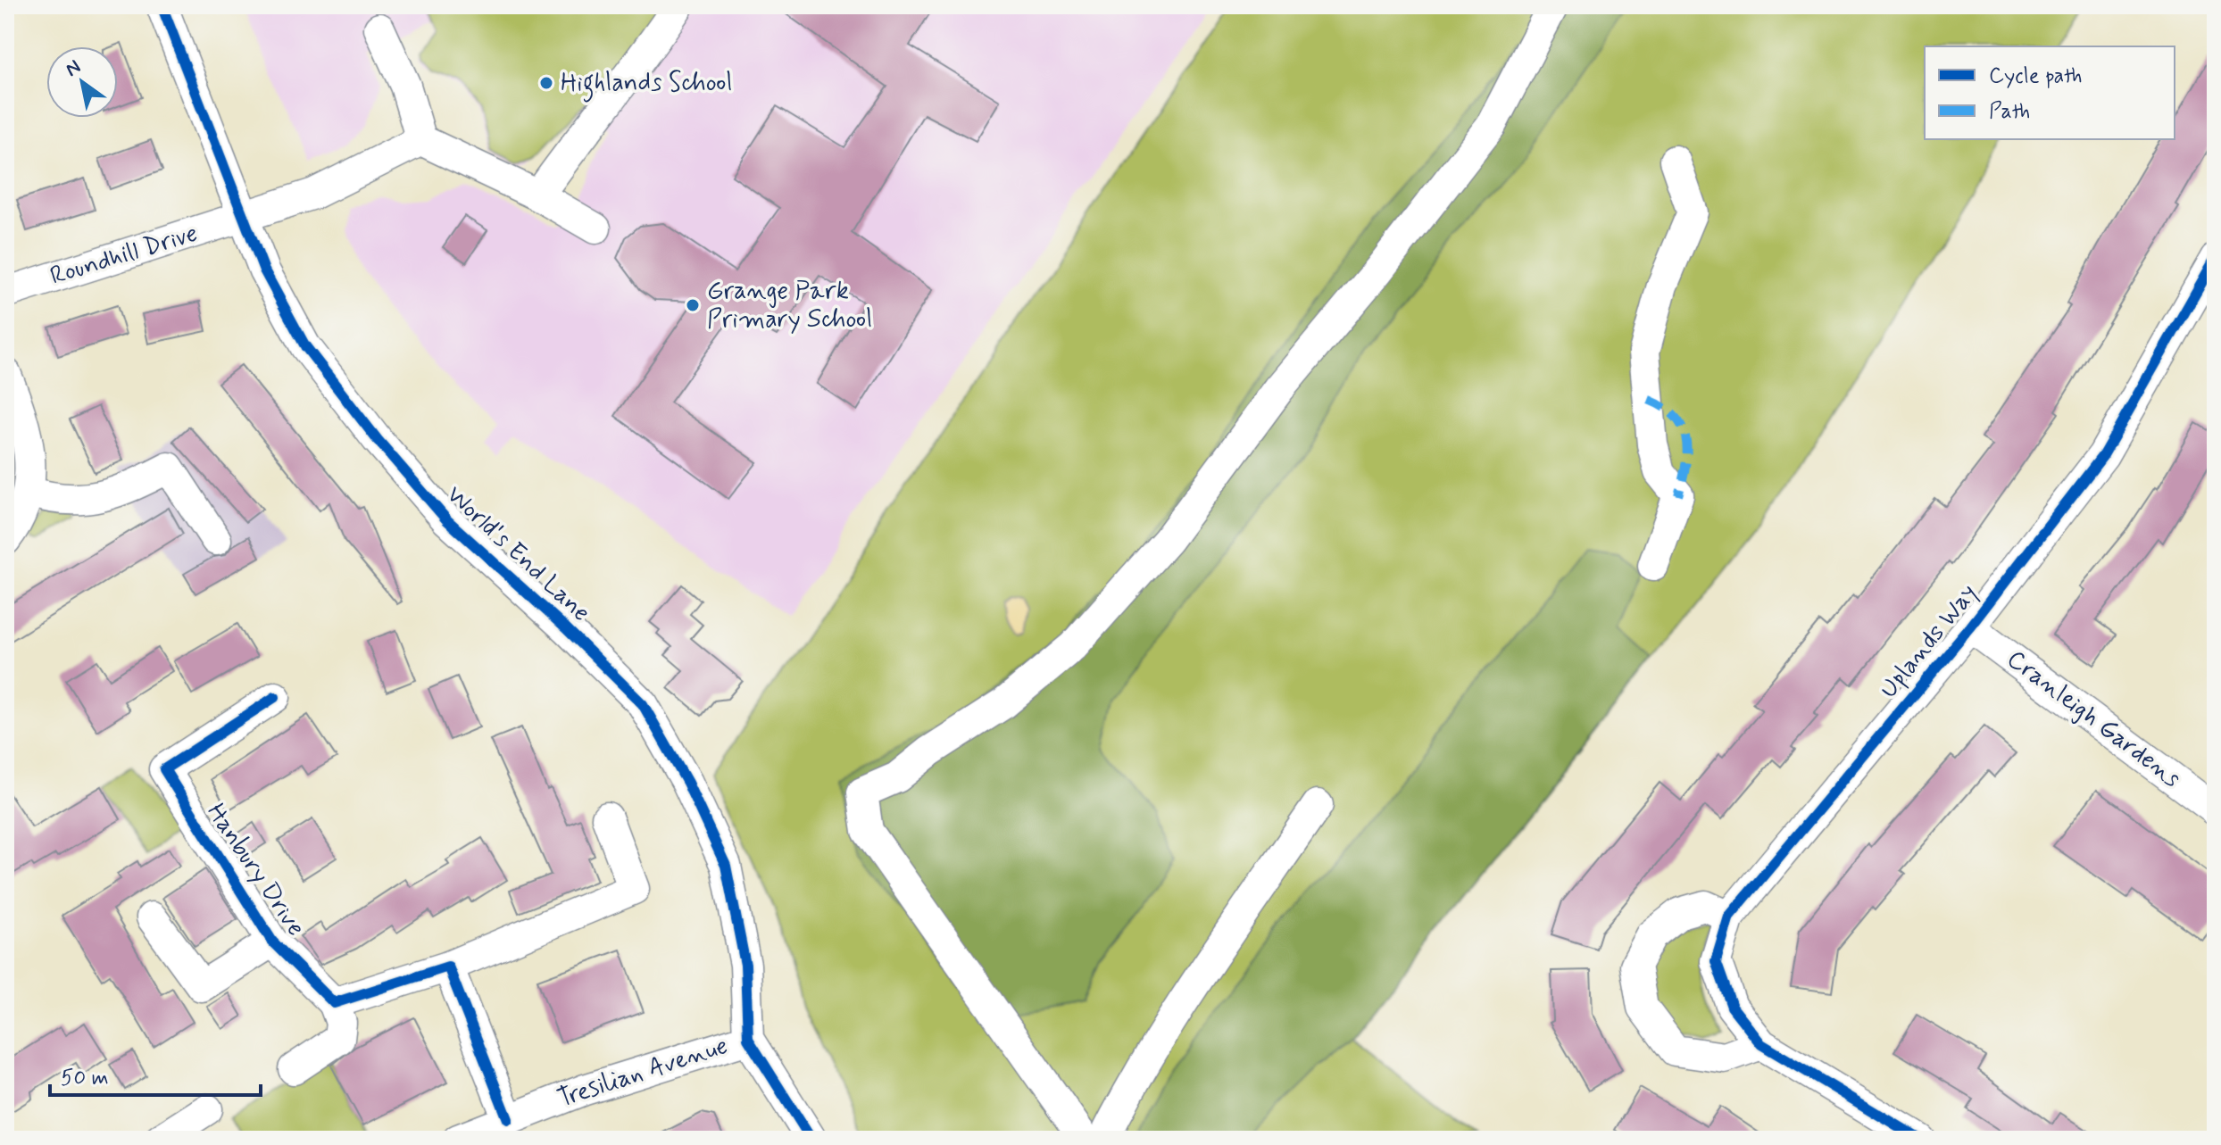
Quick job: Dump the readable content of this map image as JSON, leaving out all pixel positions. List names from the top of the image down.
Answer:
{
  "streets": {
    "street": [
      "Roundhill Drive",
      "World's End Lane",
      "Uplands Way",
      "Cranleigh Gardens",
      "Hanbury Drive",
      "Tresilian Avenue"
    ]
  },
  "crossings": [
    ["Roundhill Drive", "World's End Lane"],
    ["World's End Lane", "Tresilian Avenue"],
    ["Uplands Way", "Cranleigh Gardens"]
  ],
  "places": ["Highlands School", "Grange Park Primary School"],
  "legend": ["Cycle path", "Path"],
  "scale_bar": "50 m",
  "north": "top left"
}
